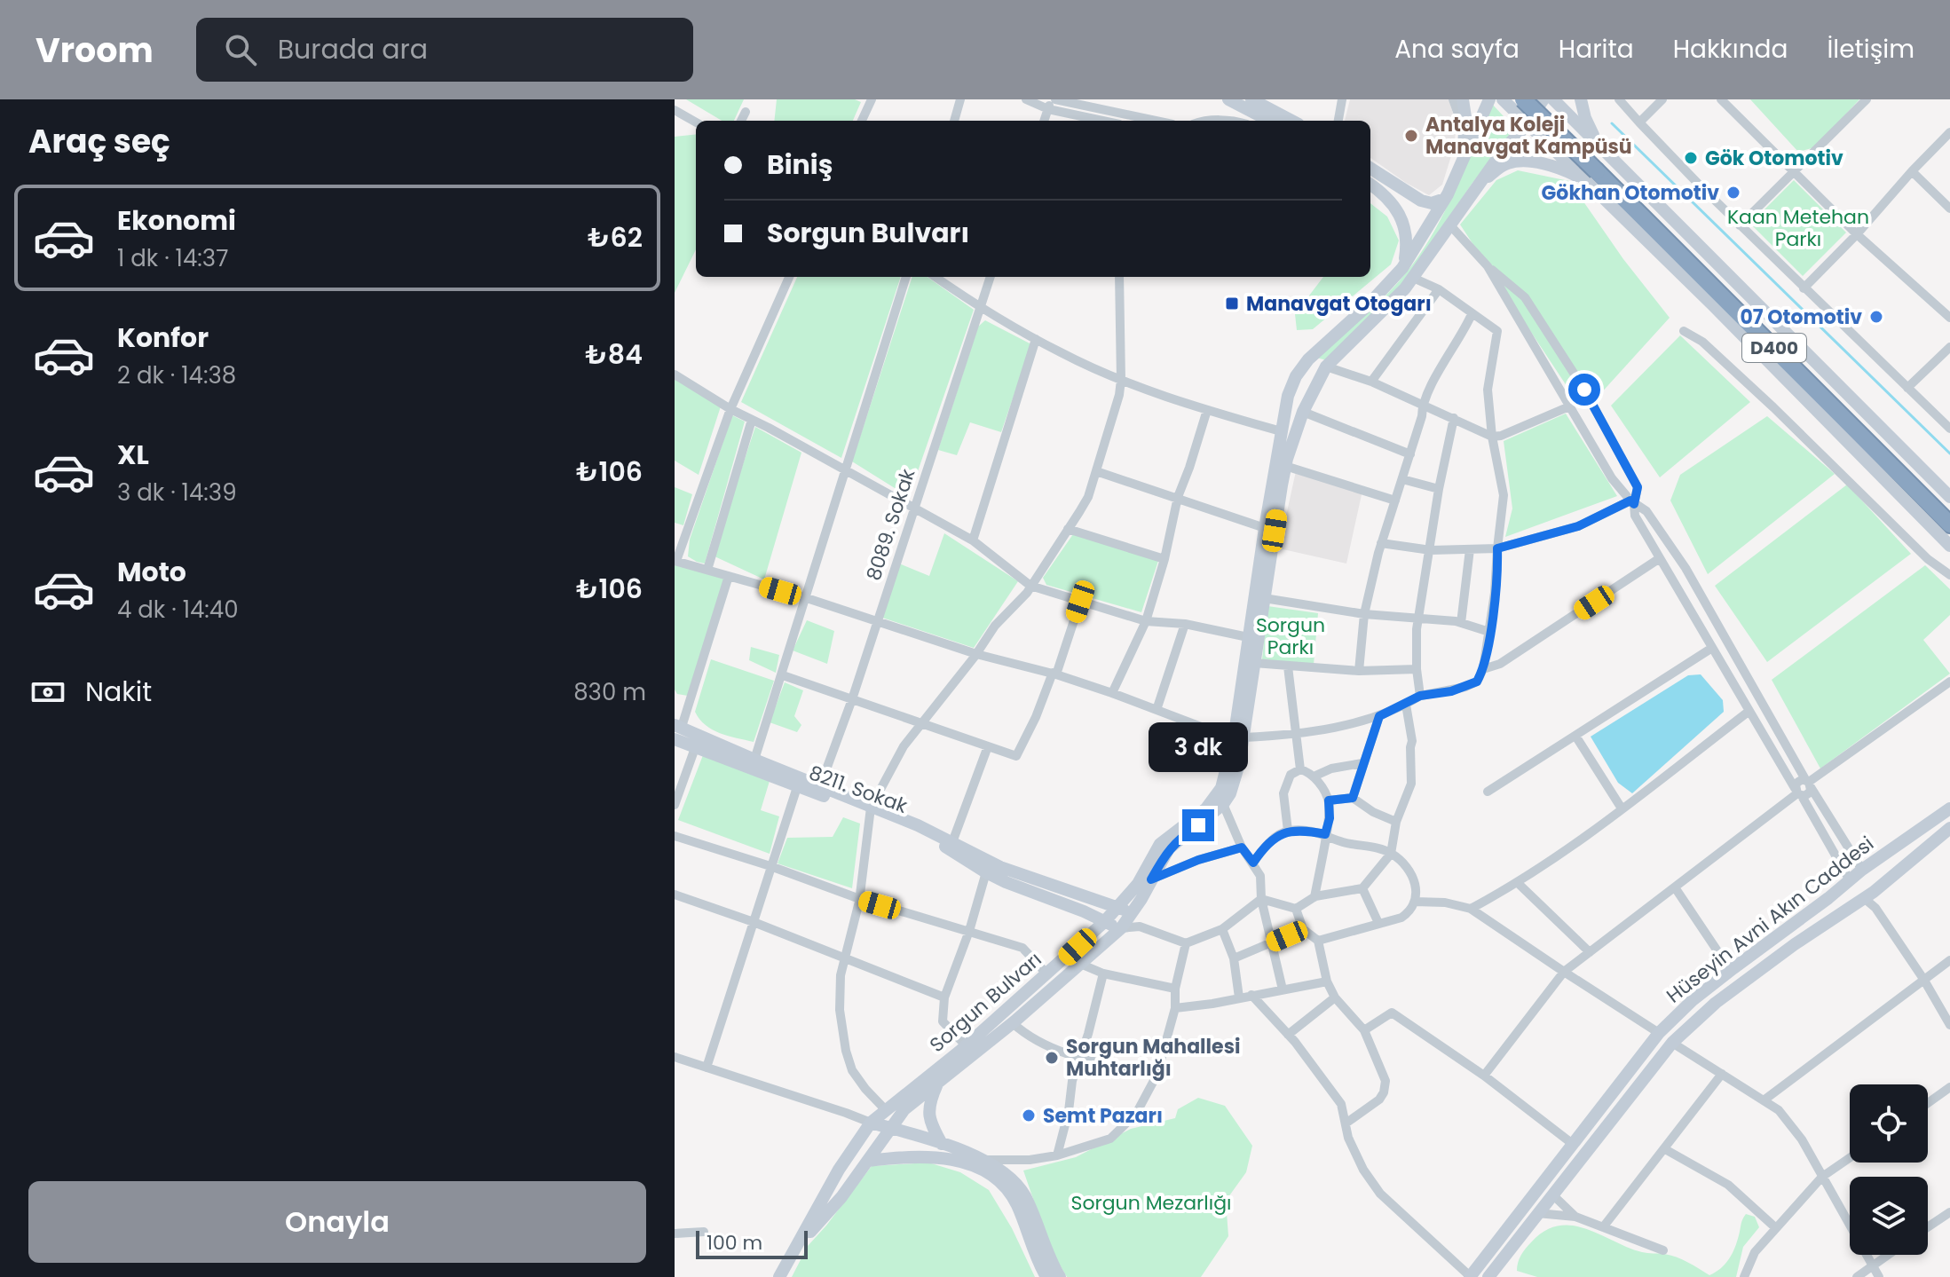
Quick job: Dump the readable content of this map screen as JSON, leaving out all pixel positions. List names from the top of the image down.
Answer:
{
  "streets": {
    "highway": ["D400"],
    "main road": ["8211. Sokak", "Hüseyin Avni Akın Caddesi", "Sorgun Bulvarı"],
    "street": ["8089. Sokak"]
  },
  "crossings": [
    ["8211. Sokak", "Sorgun Bulvarı"]
  ],
  "parks": ["Kaan Metehan Parkı", "Sorgun Parkı", "Sorgun Mezarlığı"],
  "places": {
    "other": [
      "Antalya Koleji Manavgat Kampüsü",
      "Gök Otomotiv",
      "Gökhan Otomotiv",
      "07 Otomotiv",
      "Sorgun Mahallesi Muhtarlığı",
      "Semt Pazarı"
    ],
    "transit": ["Manavgat Otogarı"]
  },
  "scale_bar": "100 m",
  "page": {
    "header": "Vroom",
    "search": "Burada ara",
    "nav": [
      "Ana sayfa",
      "Harita",
      "Hakkında",
      "İletişim"
    ],
    "heading": "Araç seç",
    "banner": ["Biniş", "Sorgun Bulvarı"],
    "list": [
      {
        "name": "Ekonomi",
        "note": "1 dk · 14:37",
        "value": "₺62"
      },
      {
        "name": "Konfor",
        "note": "2 dk · 14:38",
        "value": "₺84"
      },
      {
        "name": "XL",
        "note": "3 dk · 14:39",
        "value": "₺106"
      },
      {
        "name": "Moto",
        "note": "4 dk · 14:40",
        "value": "₺106"
      }
    ],
    "pay": ["Nakit", "830 m"],
    "bubble": "3 dk",
    "buttons": "Onayla",
    "scale": "100 m"
  }
}
